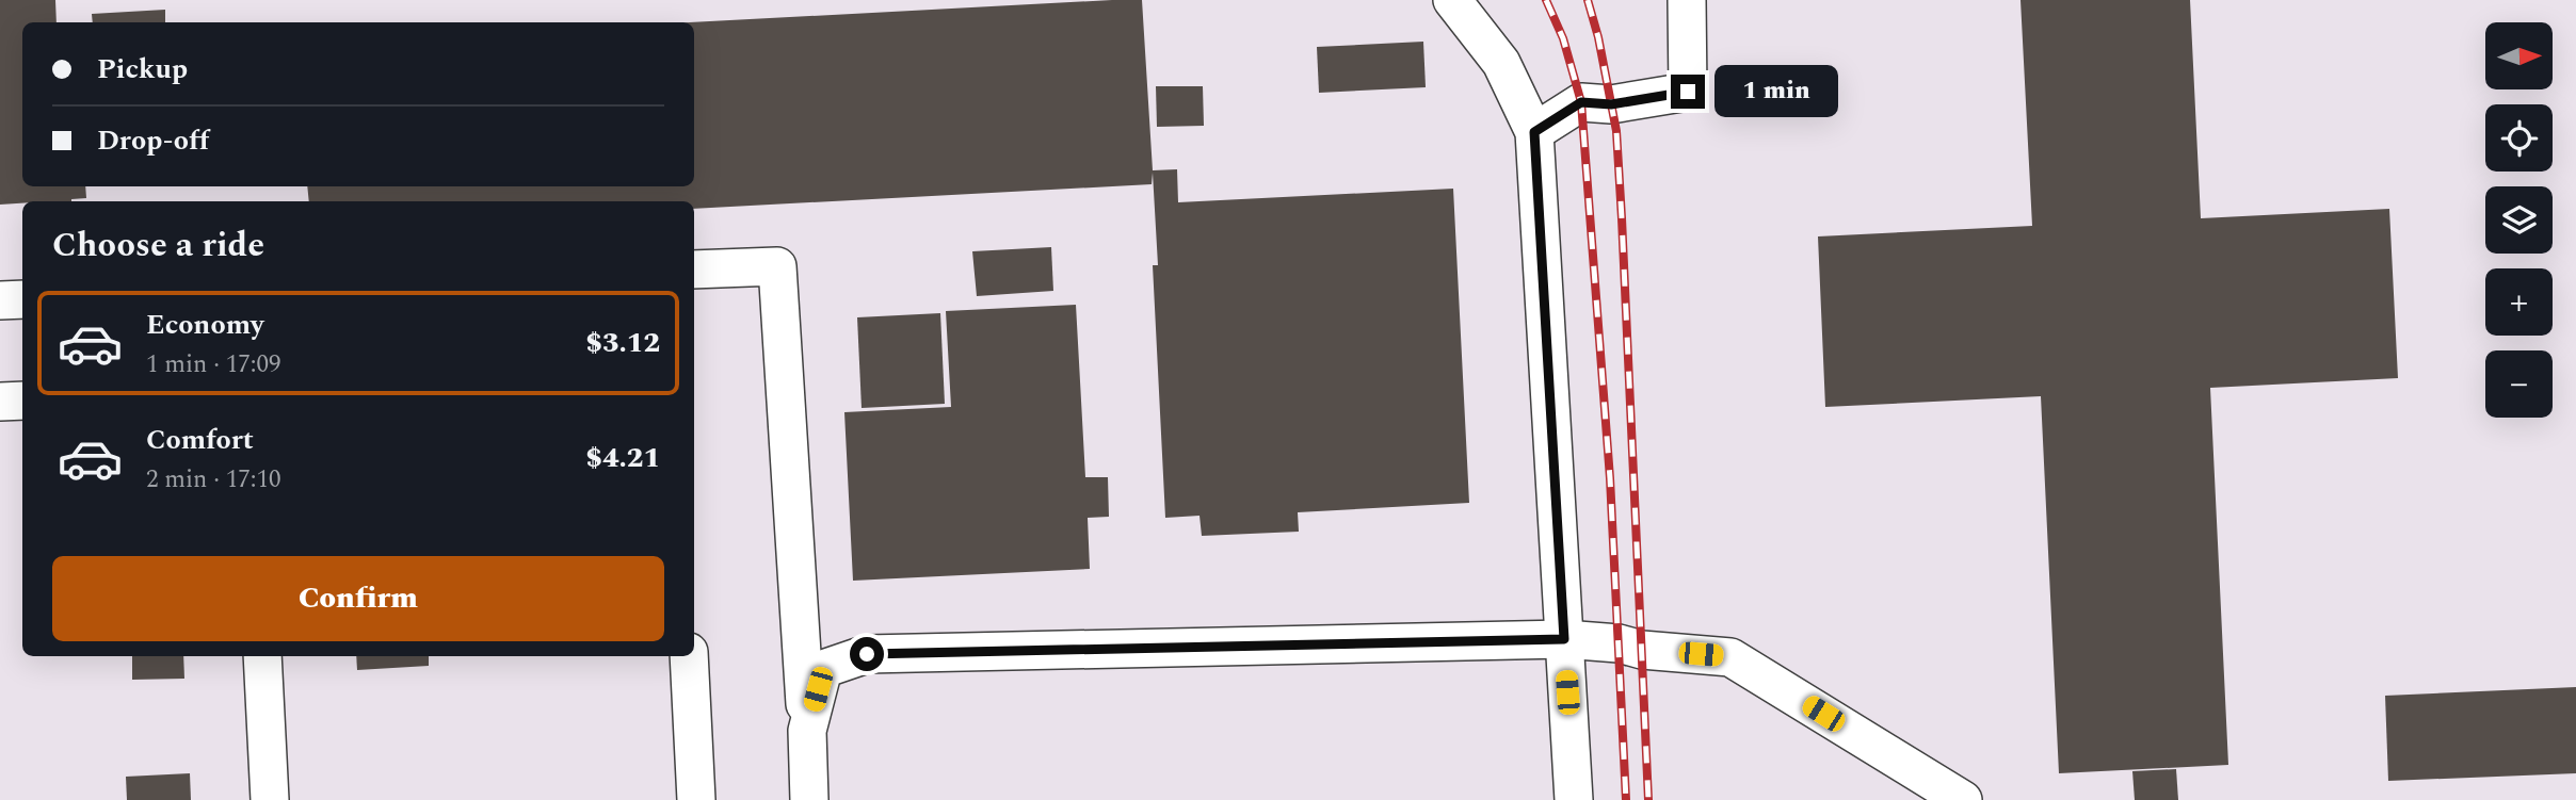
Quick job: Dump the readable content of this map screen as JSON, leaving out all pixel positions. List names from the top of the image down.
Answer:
{
  "north": "right",
  "page": {
    "map_buttons": ["+", "−"],
    "banner": ["Pickup", "Drop-off"],
    "bubble": "1 min",
    "heading": "Choose a ride",
    "list": [
      {
        "name": "Economy",
        "note": "1 min · 17:09",
        "value": "$3.12"
      },
      {
        "name": "Comfort",
        "note": "2 min · 17:10",
        "value": "$4.21"
      }
    ],
    "buttons": "Confirm"
  }
}
